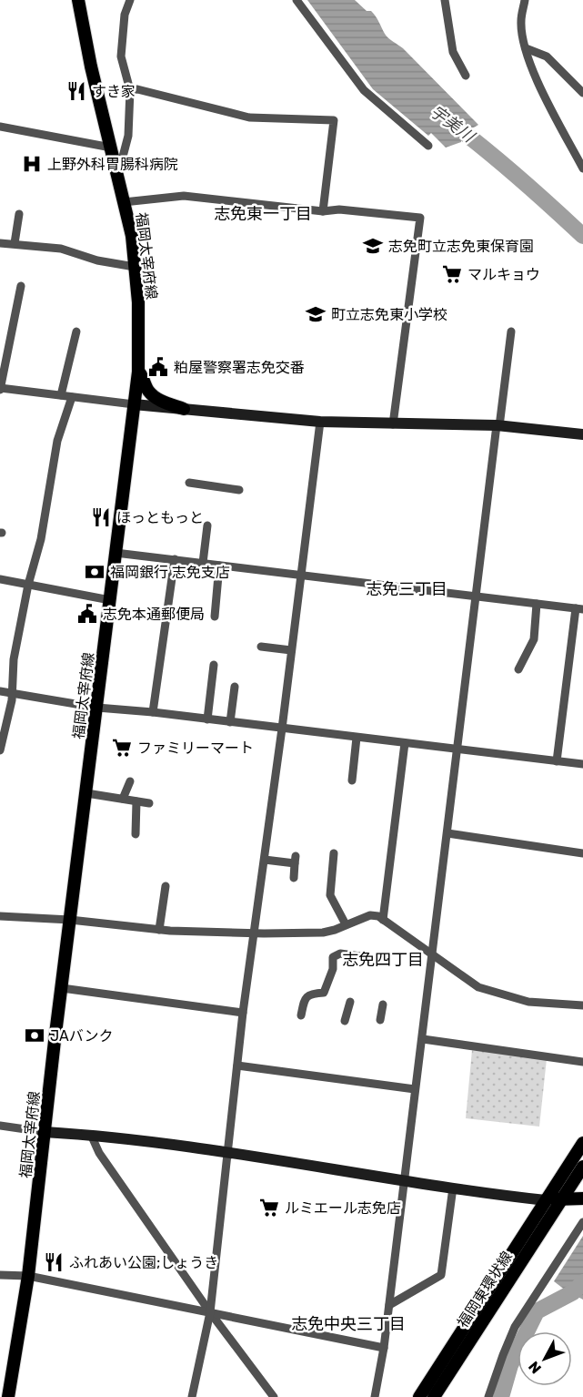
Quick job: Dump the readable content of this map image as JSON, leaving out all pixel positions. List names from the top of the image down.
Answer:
{
  "streets": {
    "main road": ["福岡太宰府線", "福岡東環状線"]
  },
  "districts": [
    "志免東一丁目",
    "志免三丁目",
    "志免四丁目",
    "志免中央三丁目"
  ],
  "water": ["宇美川"],
  "places": {
    "restaurant": ["すき家", "ほっともっと", "ふれあい公園;しょうき"],
    "hospital": ["上野外科胃腸科病院"],
    "school or university": ["志免町立志免東保育園", "町立志免東小学校"],
    "supermarket": ["マルキョウ", "ファミリーマート", "ルミエール志免店"],
    "public building": ["粕屋警察署志免交番", "志免本通郵便局"],
    "bank": ["福岡銀行 志免支店", "JAバンク"]
  },
  "north": "bottom left"
}
